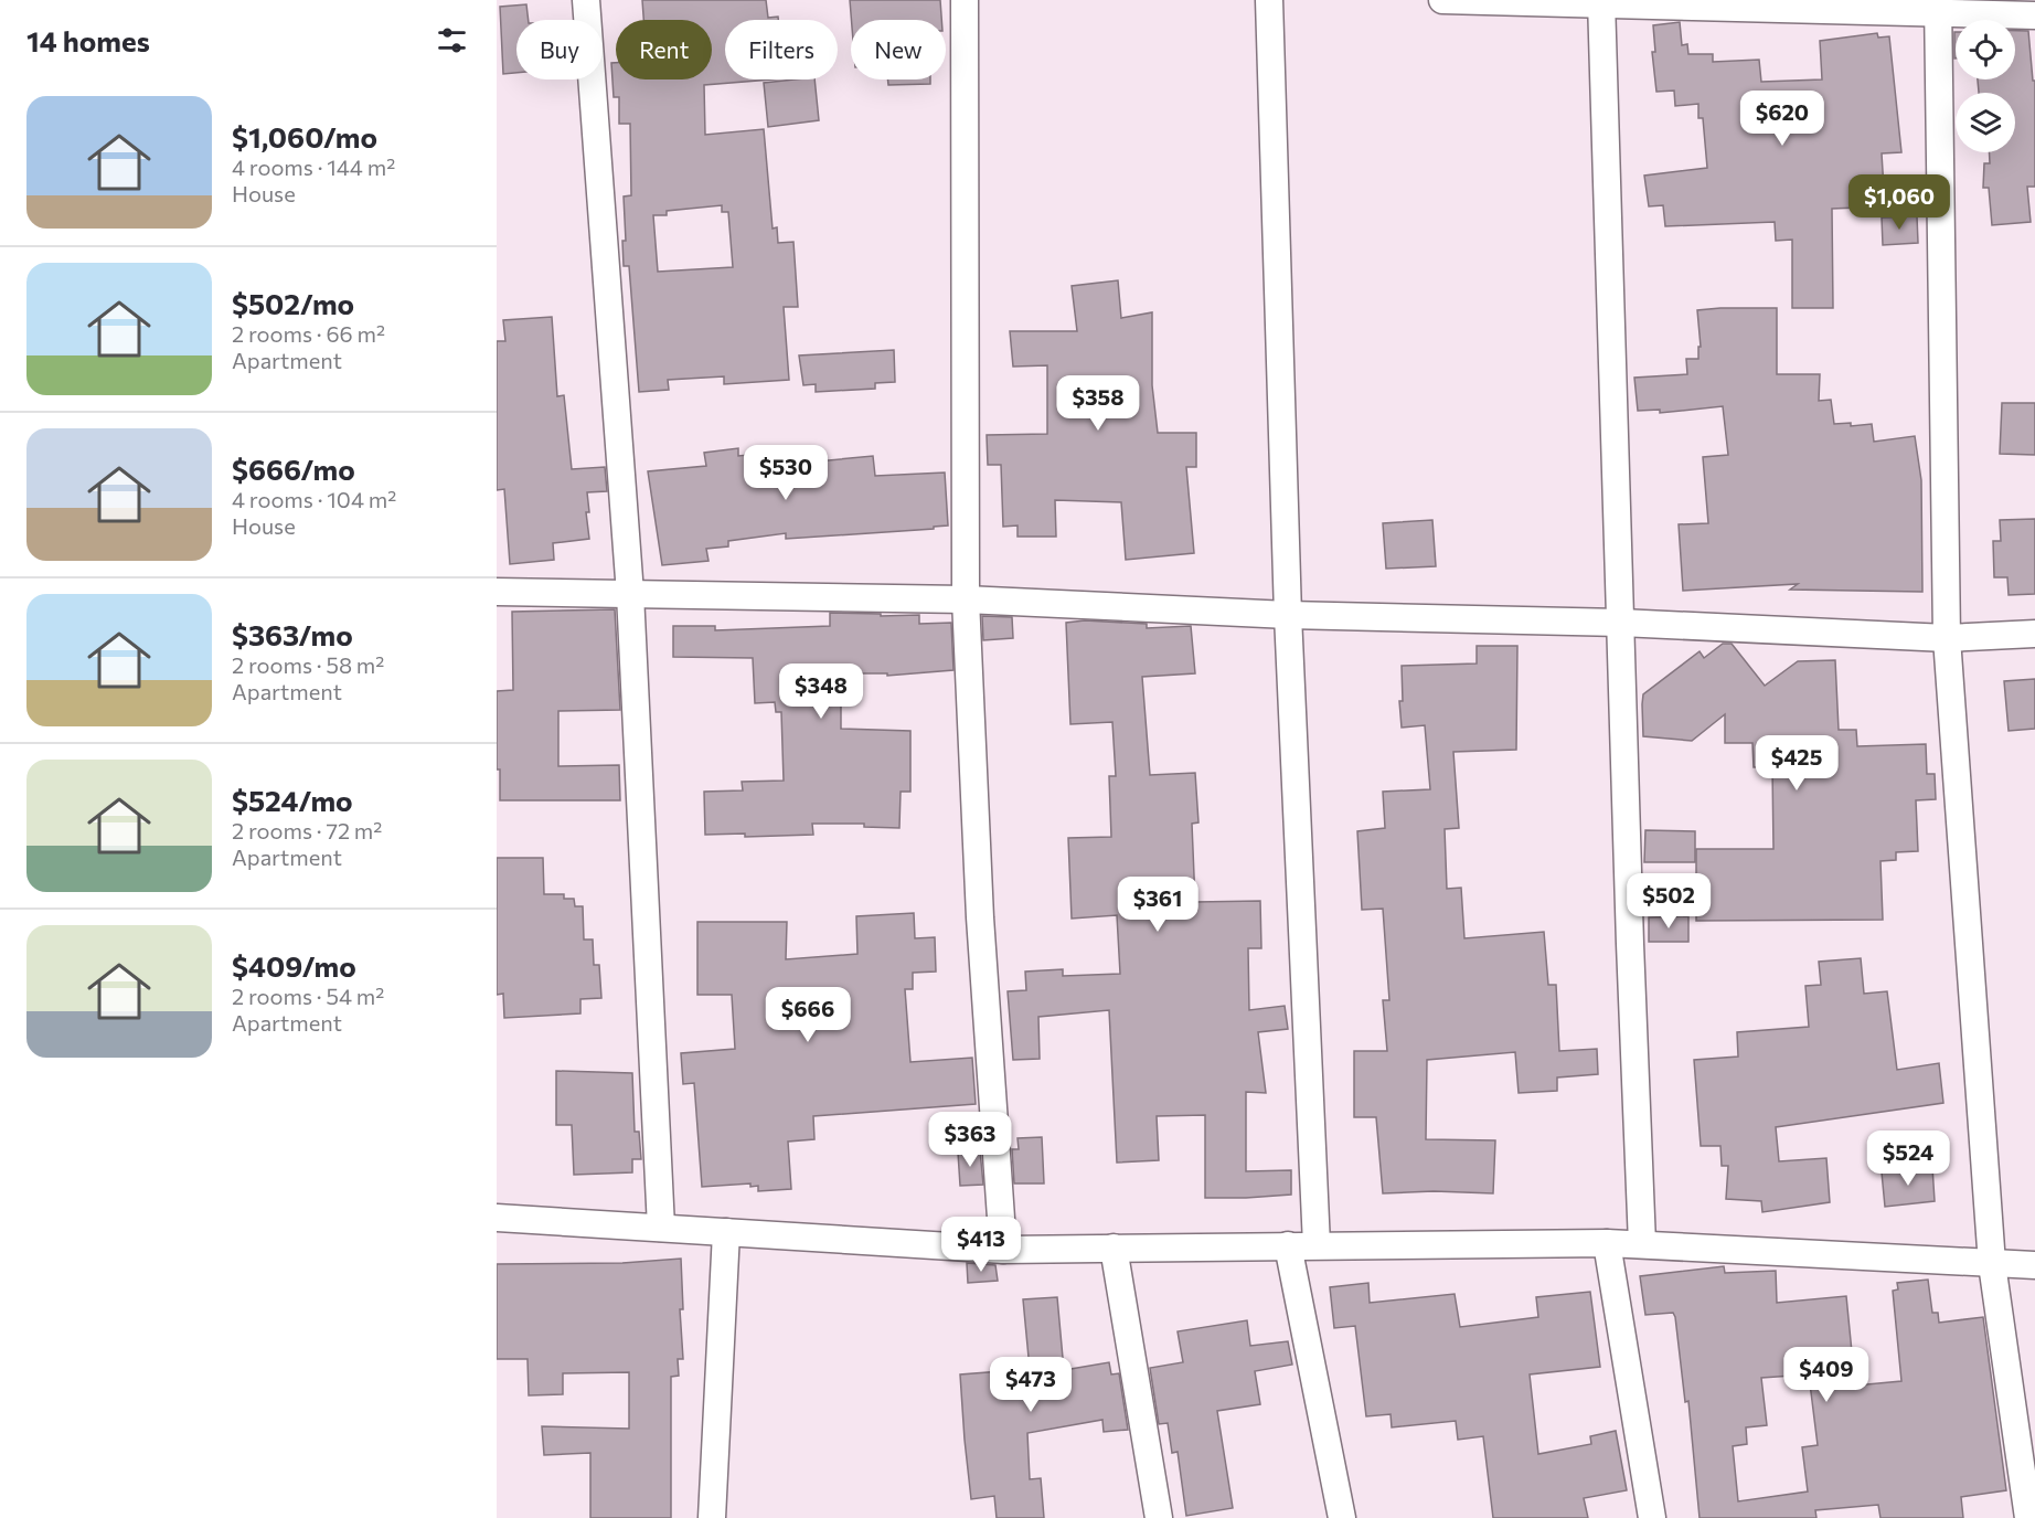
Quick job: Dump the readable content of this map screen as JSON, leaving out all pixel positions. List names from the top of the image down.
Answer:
{
  "page": {
    "heading": "14 homes",
    "chip": [
      "Buy",
      "Rent",
      "Filters",
      "New"
    ],
    "list": [
      {
        "name": "$1,060/mo",
        "note": "4 rooms · 144 m² · House"
      },
      {
        "name": "$502/mo",
        "note": "2 rooms · 66 m² · Apartment"
      },
      {
        "name": "$666/mo",
        "note": "4 rooms · 104 m² · House"
      },
      {
        "name": "$363/mo",
        "note": "2 rooms · 58 m² · Apartment"
      },
      {
        "name": "$524/mo",
        "note": "2 rooms · 72 m² · Apartment"
      },
      {
        "name": "$409/mo",
        "note": "2 rooms · 54 m² · Apartment"
      }
    ],
    "price": [
      "$620",
      "$1,060",
      "$358",
      "$530",
      "$348",
      "$425",
      "$502",
      "$361",
      "$666",
      "$363",
      "$524",
      "$413",
      "$409",
      "$473"
    ]
  }
}
